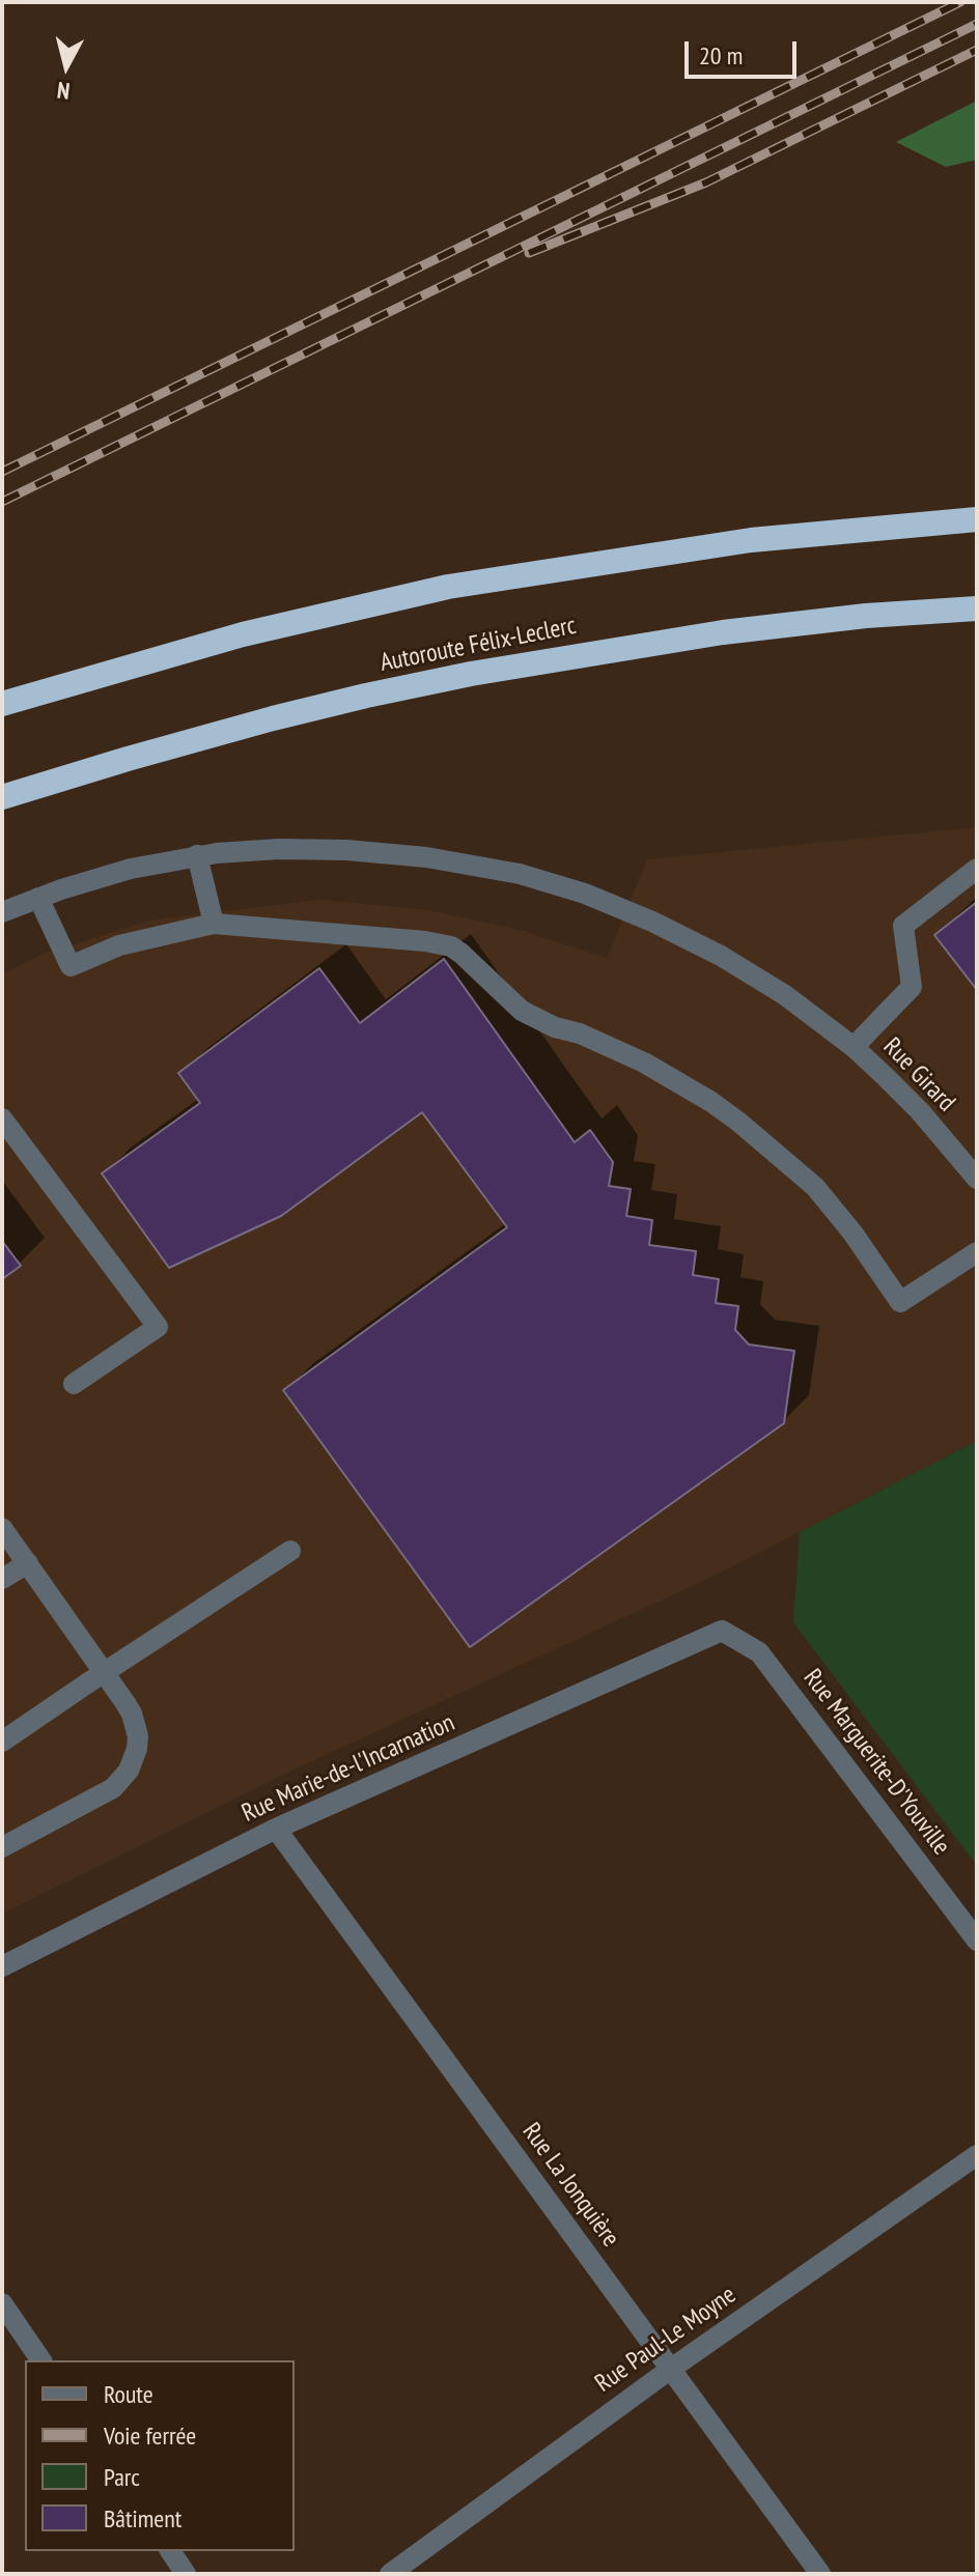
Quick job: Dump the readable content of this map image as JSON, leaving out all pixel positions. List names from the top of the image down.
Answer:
{
  "streets": {
    "highway": ["Autoroute Félix-Leclerc"],
    "street": [
      "Rue Girard",
      "Rue Marguerite-D'Youville",
      "Rue Marie-de-l'Incarnation",
      "Rue La Jonquière",
      "Rue Paul-Le Moyne"
    ]
  },
  "crossings": [
    ["Rue Marguerite-D'Youville", "Rue Marie-de-l'Incarnation"],
    ["Rue Marie-de-l'Incarnation", "Rue La Jonquière"],
    ["Rue La Jonquière", "Rue Paul-Le Moyne"]
  ],
  "legend": [
    "Route",
    "Voie ferrée",
    "Parc",
    "Bâtiment"
  ],
  "scale_bar": "20 m",
  "north": "bottom"
}
